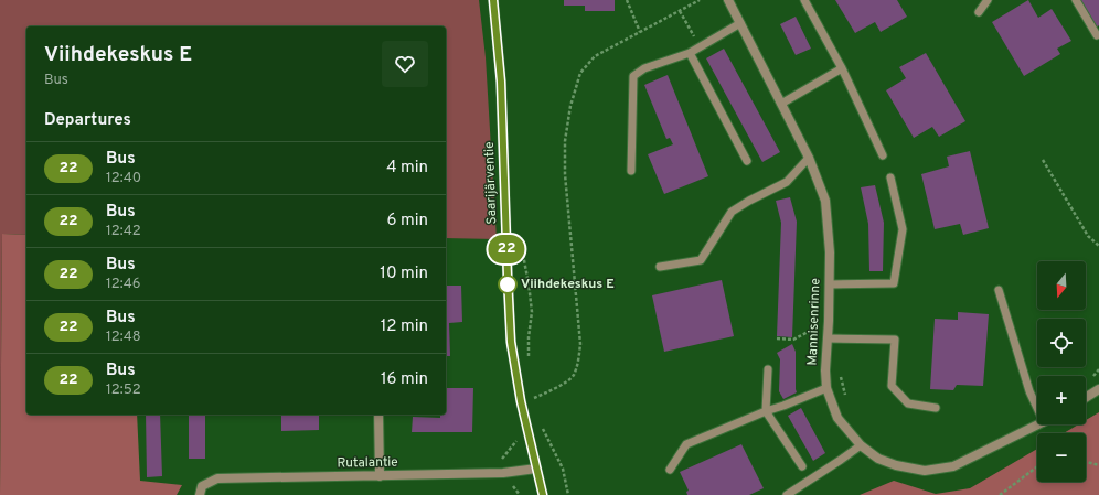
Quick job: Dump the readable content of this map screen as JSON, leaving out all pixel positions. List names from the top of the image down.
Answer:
{
  "streets": {
    "main road": ["Saarijärventie"],
    "street": ["Mannisenrinne", "Rutalantie"]
  },
  "crossings": [
    ["Saarijärventie", "Rutalantie"]
  ],
  "places": ["Viihdekeskus E"],
  "lines": ["bus line 22"],
  "north": "bottom",
  "page": {
    "on_map": "22",
    "heading": [
      ["Viihdekeskus E", "Bus"],
      "Departures"
    ],
    "list": [
      {
        "mark": "22",
        "name": "Bus",
        "note": "12:40",
        "value": "4 min"
      },
      {
        "mark": "22",
        "name": "Bus",
        "note": "12:42",
        "value": "6 min"
      },
      {
        "mark": "22",
        "name": "Bus",
        "note": "12:46",
        "value": "10 min"
      },
      {
        "mark": "22",
        "name": "Bus",
        "note": "12:48",
        "value": "12 min"
      },
      {
        "mark": "22",
        "name": "Bus",
        "note": "12:52",
        "value": "16 min"
      }
    ],
    "map_buttons": ["+", "−"]
  }
}
